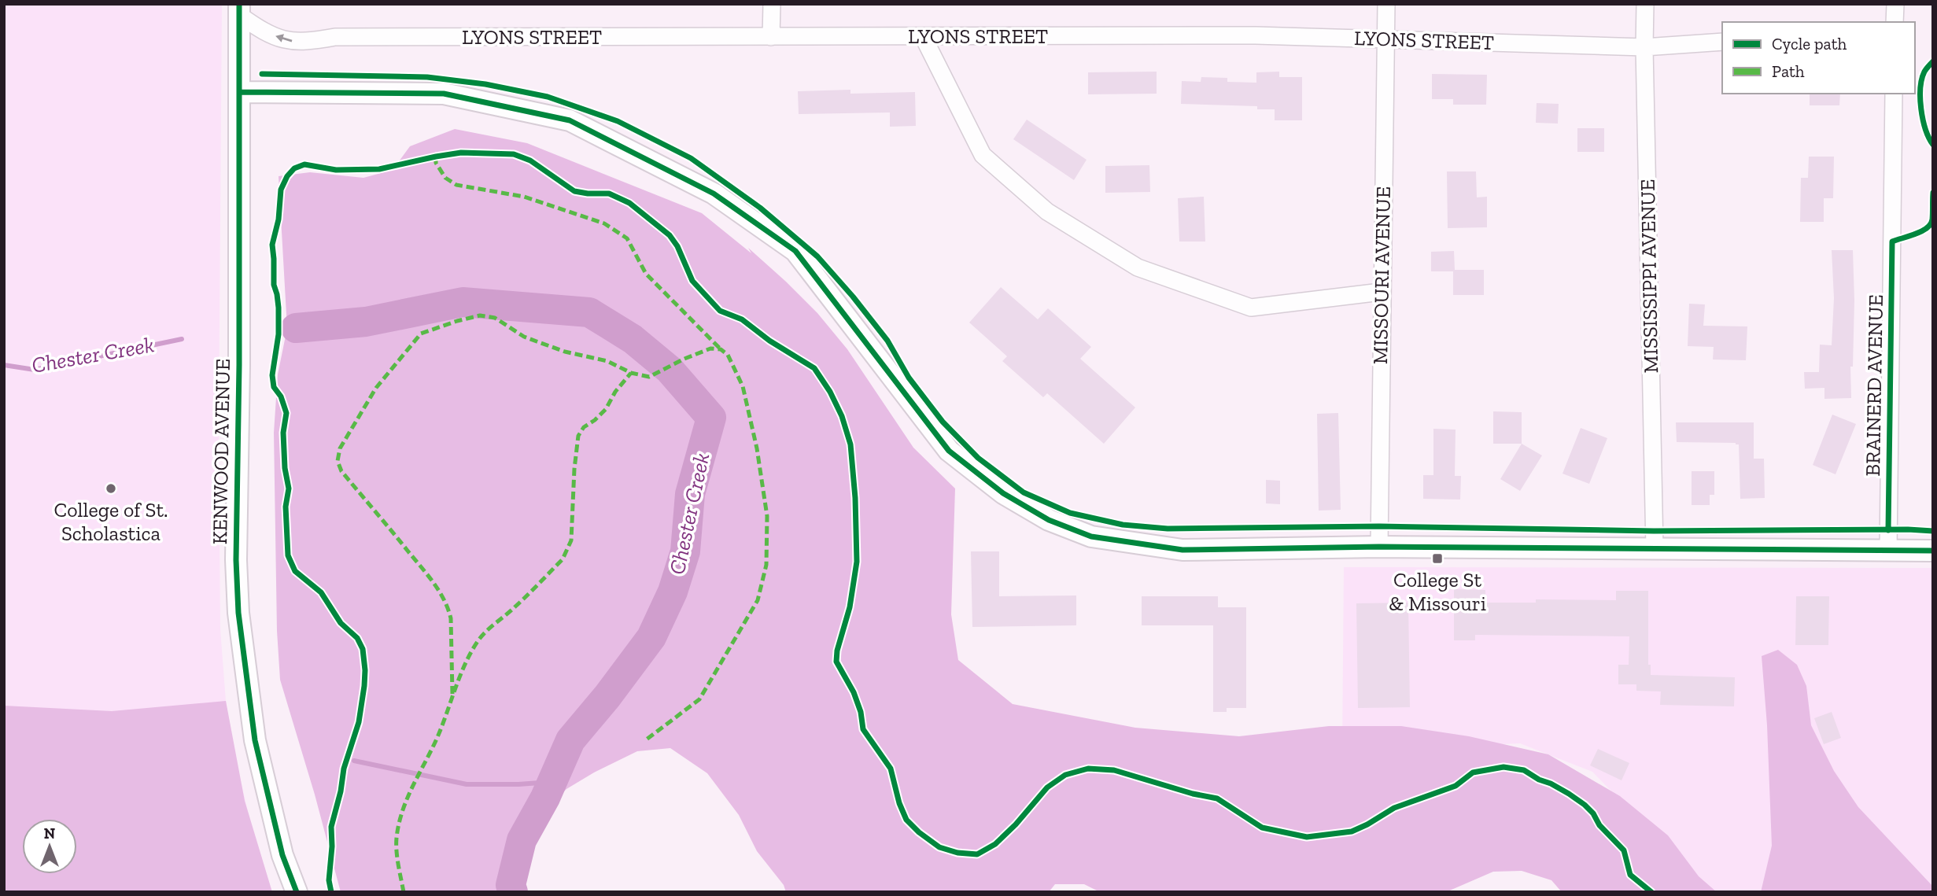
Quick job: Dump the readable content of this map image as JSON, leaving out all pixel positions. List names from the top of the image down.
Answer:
{
  "streets": {
    "street": [
      "LYONS STREET",
      "MISSOURI AVENUE",
      "MISSISSIPPI AVENUE",
      "BRAINERD AVENUE",
      "KENWOOD AVENUE"
    ]
  },
  "crossings": [
    ["LYONS STREET", "MISSOURI AVENUE"],
    ["LYONS STREET", "MISSISSIPPI AVENUE"],
    ["LYONS STREET", "KENWOOD AVENUE"]
  ],
  "one_way": ["LYONS STREET"],
  "water": ["Chester Creek"],
  "places": {
    "other": ["College of St. Scholastica"],
    "transit": ["College St & Missouri"]
  },
  "legend": ["Cycle path", "Path"],
  "north": "top"
}
